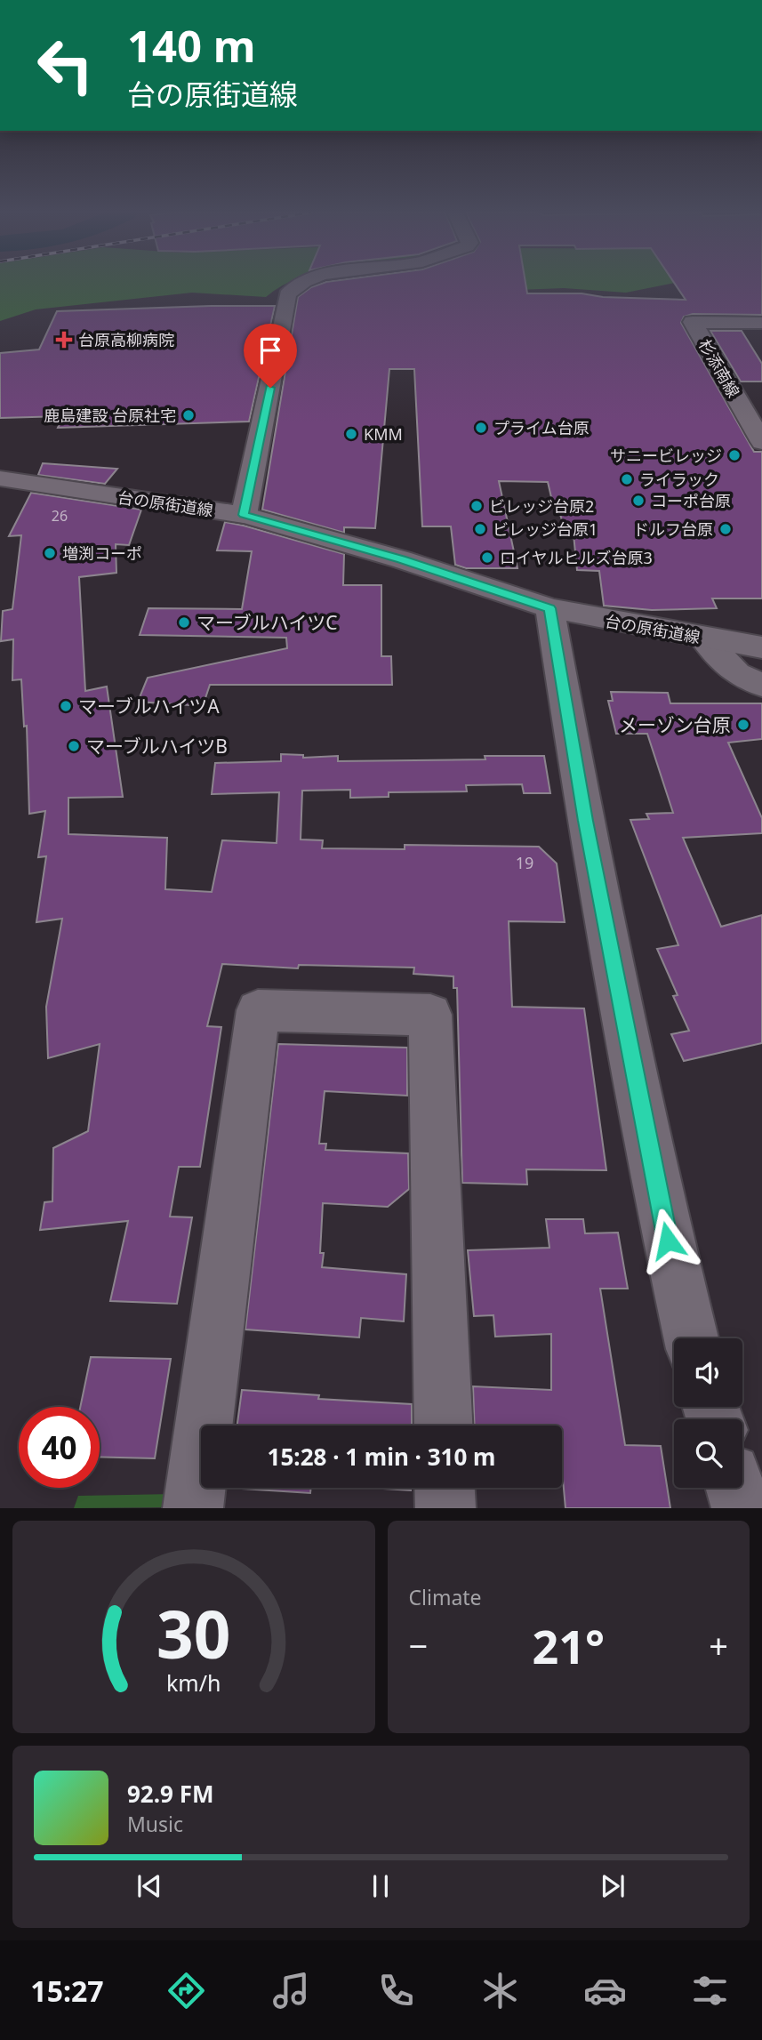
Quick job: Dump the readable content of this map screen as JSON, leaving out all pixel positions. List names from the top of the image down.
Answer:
{
  "streets": {
    "street": ["杉添南線", "台の原街道線"]
  },
  "places": {
    "health": ["台原高柳病院"],
    "other": [
      "鹿島建設 台原社宅",
      "プライム台原",
      "KMM",
      "サニービレッジ",
      "ライラック",
      "コーポ台原",
      "ビレッジ台原2",
      "ビレッジ台原1",
      "ドルフ台原",
      "増渕コーポ",
      "ロイヤルヒルズ台原3",
      "マーブルハイツC",
      "マーブルハイツA",
      "メーゾン台原",
      "マーブルハイツB"
    ]
  },
  "house_numbers": ["26", "19"],
  "page": {
    "turn": ["140 m", "台の原街道線"],
    "limit": "40",
    "trip": "15:28 · 1 min · 310 m",
    "tile": "Climate",
    "heat": ["−", "21°", "+"],
    "song": ["92.9 FM", "Music"],
    "tabs": "15:27",
    "gauge": ["30", "km/h"]
  }
}
